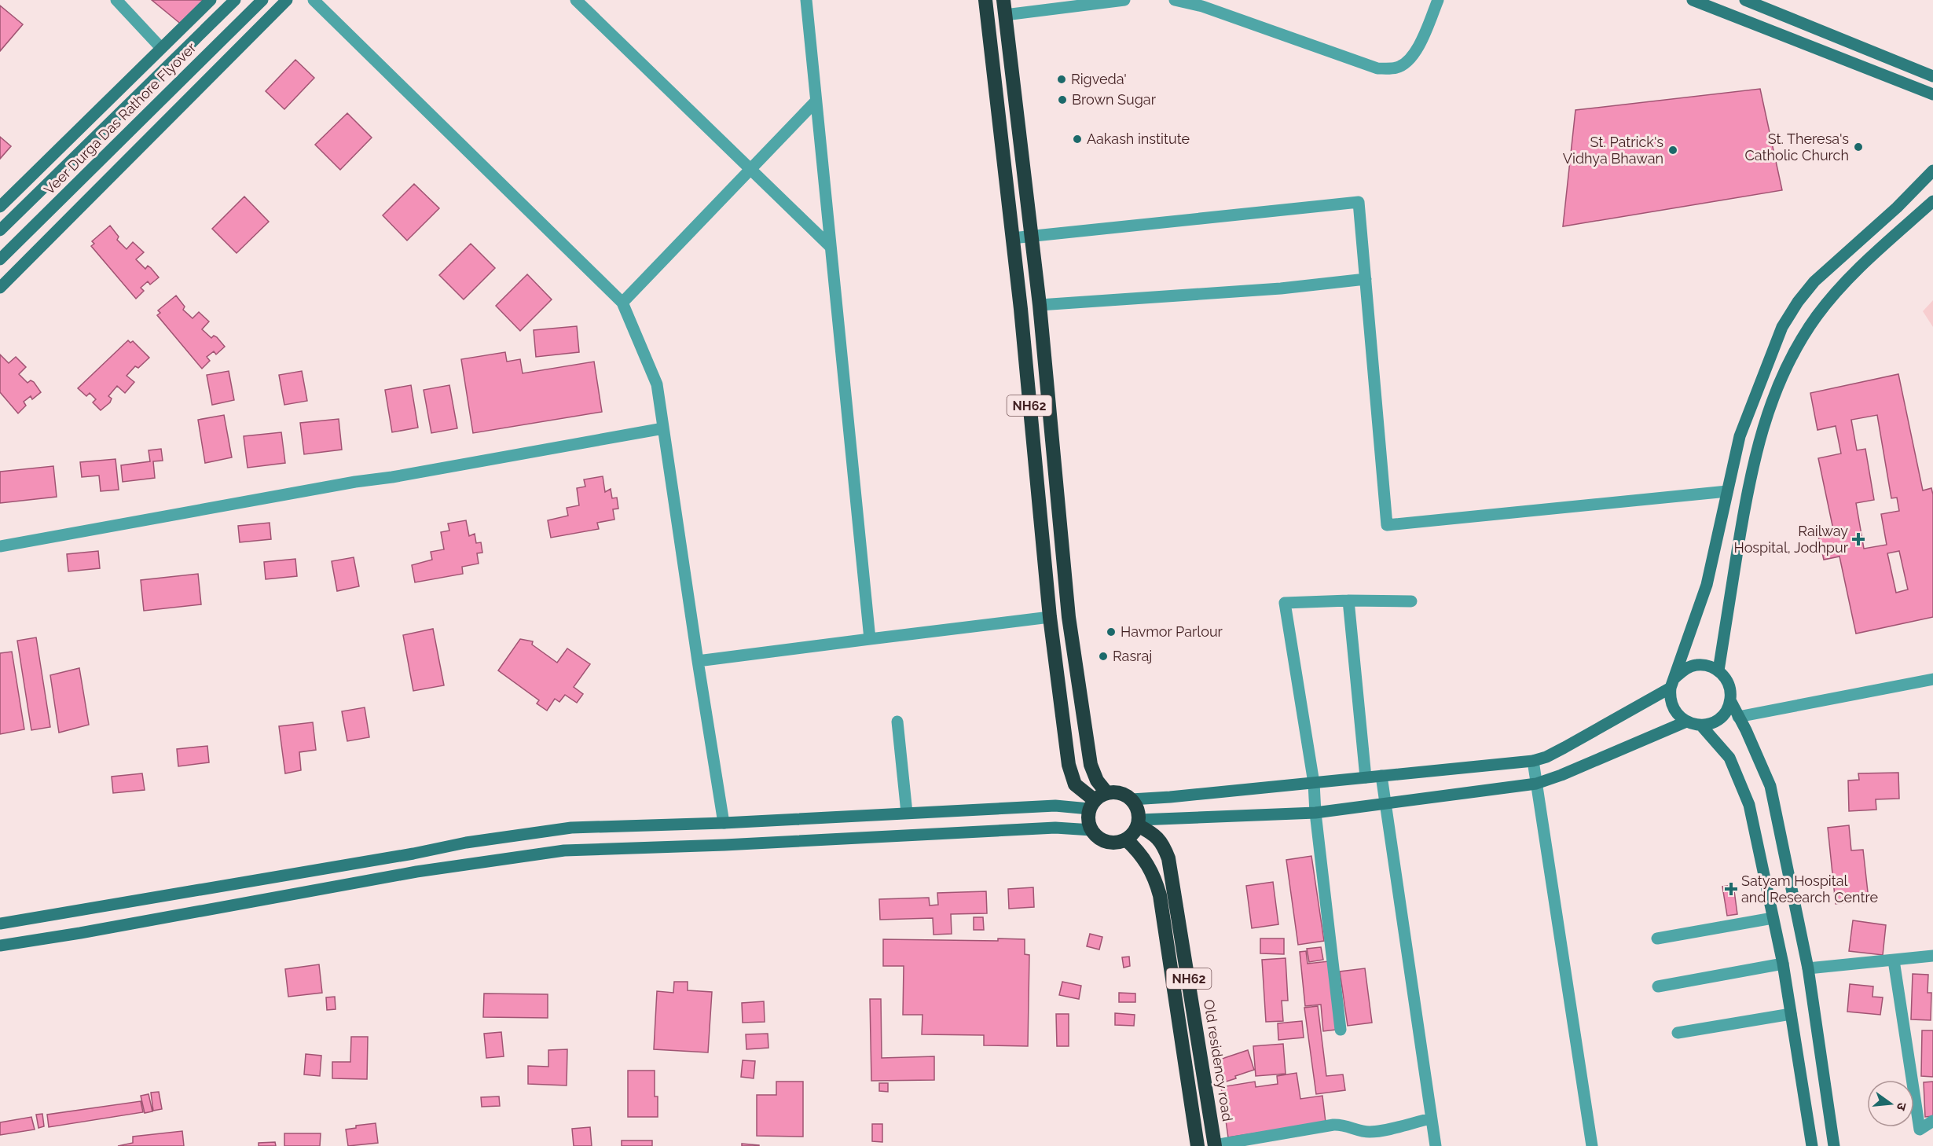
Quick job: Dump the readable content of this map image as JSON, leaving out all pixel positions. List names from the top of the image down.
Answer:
{
  "streets": {
    "highway": ["NH62", "Old residency road"],
    "street": ["Veer Durga Das Rathore Flyover"]
  },
  "crossings": [
    ["NH62", "Old residency road"]
  ],
  "places": {
    "other": [
      "Rigveda'",
      "Brown Sugar",
      "Aakash institute",
      "St. Theresa's Catholic Church",
      "St. Patrick's Vidhya Bhawan",
      "Havmor Parlour",
      "Rasraj"
    ],
    "health": ["Railway Hospital, Jodhpur", "Satyam Hospital and Research Centre"]
  },
  "north": "right"
}
